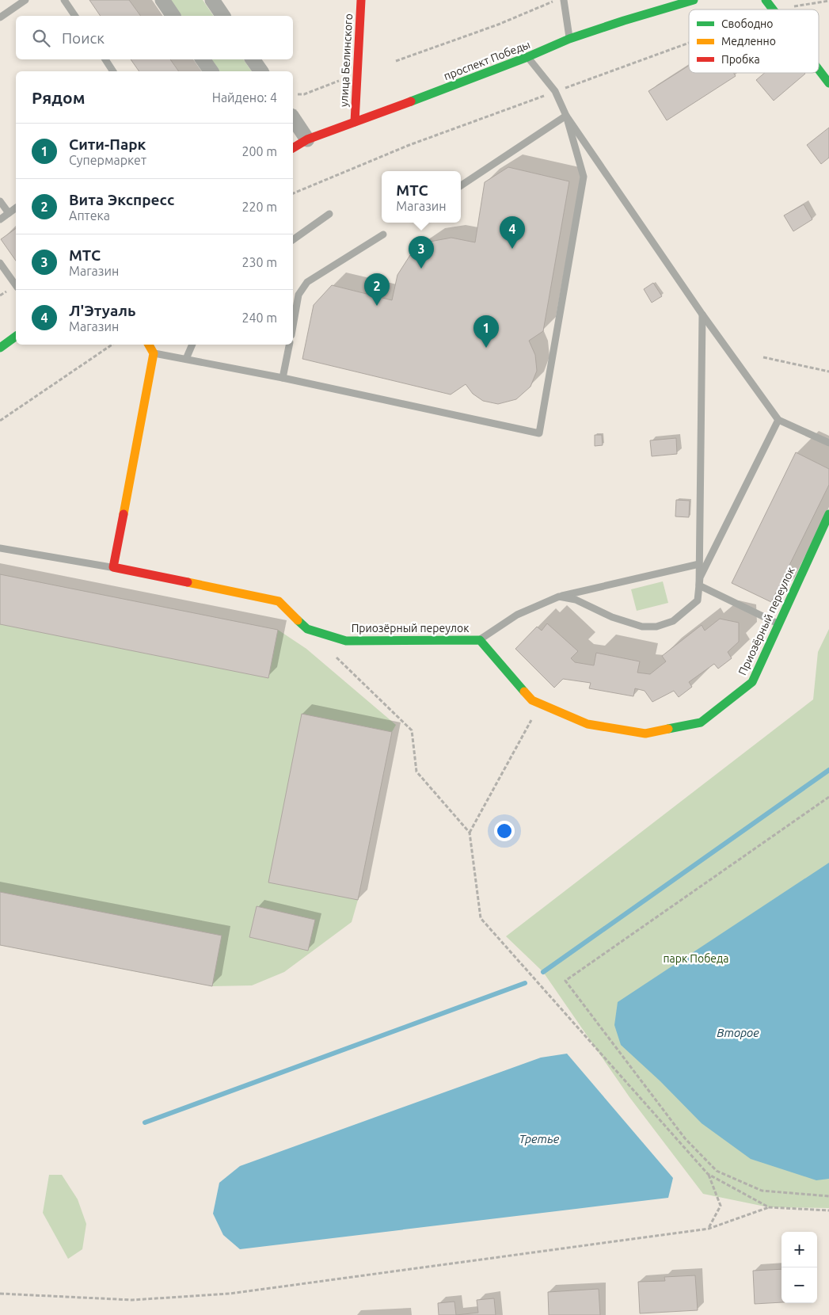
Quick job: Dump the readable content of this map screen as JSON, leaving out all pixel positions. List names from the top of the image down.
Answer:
{
  "streets": {
    "street": ["улица Белинского", "проспект Победы", "Приозёрный переулок"]
  },
  "crossings": [
    ["улица Белинского", "проспект Победы"]
  ],
  "water": ["Второе", "Третье"],
  "parks": ["парк Победa"],
  "legend": ["Свободно", "Медленно", "Пробка"],
  "page": {
    "search": "Поиск",
    "heading": ["Рядом", "Найдено: 4"],
    "list": [
      {
        "mark": "1",
        "name": "Сити-Парк",
        "note": "Супермаркет",
        "value": "200 m"
      },
      {
        "mark": "2",
        "name": "Вита Экспресс",
        "note": "Аптека",
        "value": "220 m"
      },
      {
        "mark": "3",
        "name": "МТС",
        "note": "Магазин",
        "value": "230 m"
      },
      {
        "mark": "4",
        "name": "Л'Этуаль",
        "note": "Магазин",
        "value": "240 m"
      }
    ],
    "popup": ["МТС", "Магазин"],
    "pins": [
      "4",
      "3",
      "2",
      "1"
    ],
    "map_buttons": ["+", "−"]
  }
}
